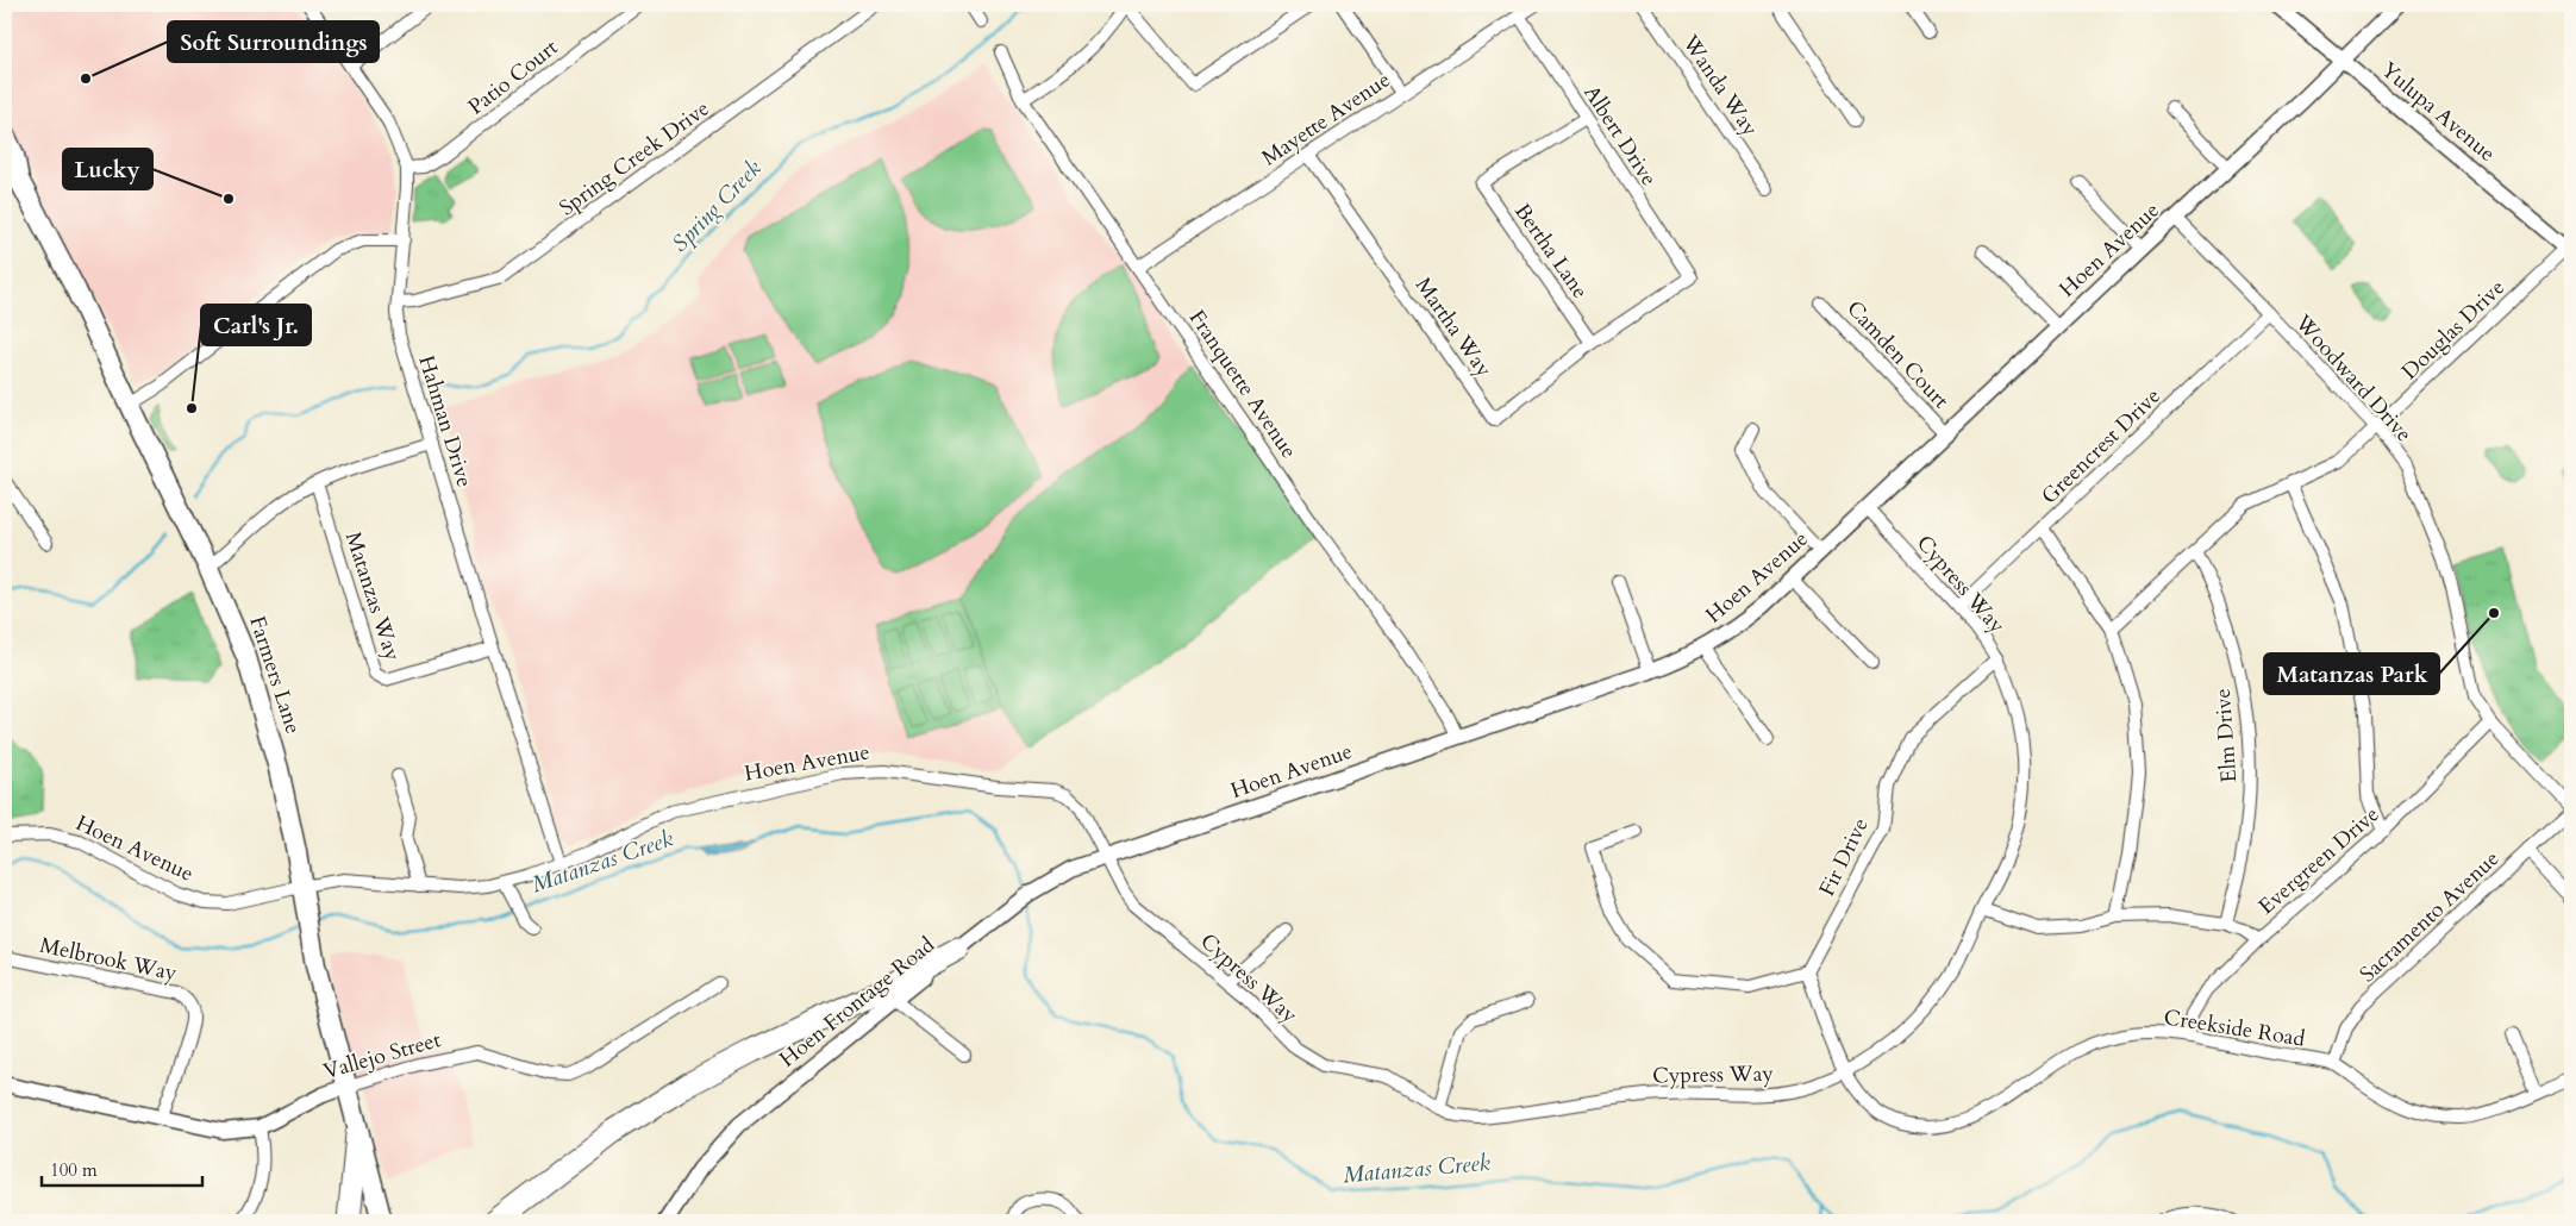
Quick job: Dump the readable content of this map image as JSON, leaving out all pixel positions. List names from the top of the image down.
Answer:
{
  "streets": {
    "main road": ["Farmers Lane"],
    "street": [
      "Patio Court",
      "Wanda Way",
      "Yulupa Avenue",
      "Mayette Avenue",
      "Albert Drive",
      "Spring Creek Drive",
      "Hoen Avenue",
      "Bertha Lane",
      "Martha Way",
      "Douglas Drive",
      "Camden Court",
      "Woodward Drive",
      "Franquette Avenue",
      "Hahman Drive",
      "Greencrest Drive",
      "Cypress Way",
      "Matanzas Way",
      "Elm Drive",
      "Fir Drive",
      "Evergreen Drive",
      "Sacramento Avenue",
      "Melbrook Way",
      "Hoen Frontage Road",
      "Creekside Road",
      "Vallejo Street"
    ]
  },
  "crossings": [
    ["Patio Court", "Hahman Drive"],
    ["Yulupa Avenue", "Hoen Avenue"],
    ["Yulupa Avenue", "Douglas Drive"],
    ["Mayette Avenue", "Albert Drive"],
    ["Mayette Avenue", "Martha Way"],
    ["Mayette Avenue", "Franquette Avenue"],
    ["Albert Drive", "Bertha Lane"],
    ["Albert Drive", "Martha Way"],
    ["Spring Creek Drive", "Hahman Drive"],
    ["Hoen Avenue", "Camden Court"],
    ["Hoen Avenue", "Woodward Drive"],
    ["Hoen Avenue", "Franquette Avenue"],
    ["Hoen Avenue", "Hahman Drive"],
    ["Hoen Avenue", "Cypress Way"],
    ["Hoen Avenue", "Farmers Lane"],
    ["Hoen Avenue", "Hoen Frontage Road"],
    ["Bertha Lane", "Martha Way"],
    ["Douglas Drive", "Woodward Drive"],
    ["Douglas Drive", "Elm Drive"],
    ["Woodward Drive", "Greencrest Drive"],
    ["Woodward Drive", "Evergreen Drive"],
    ["Woodward Drive", "Sacramento Avenue"],
    ["Hahman Drive", "Matanzas Way"],
    ["Greencrest Drive", "Cypress Way"],
    ["Cypress Way", "Fir Drive"],
    ["Cypress Way", "Hoen Frontage Road"],
    ["Cypress Way", "Creekside Road"],
    ["Farmers Lane", "Vallejo Street"],
    ["Fir Drive", "Creekside Road"],
    ["Evergreen Drive", "Creekside Road"],
    ["Sacramento Avenue", "Creekside Road"],
    ["Melbrook Way", "Vallejo Street"]
  ],
  "water": ["Spring Creek", "Matanzas Creek"],
  "places": [
    "Soft Surroundings",
    "Lucky",
    "Carl's Jr.",
    "Matanzas Park"
  ],
  "scale_bar": "100 m"
}
